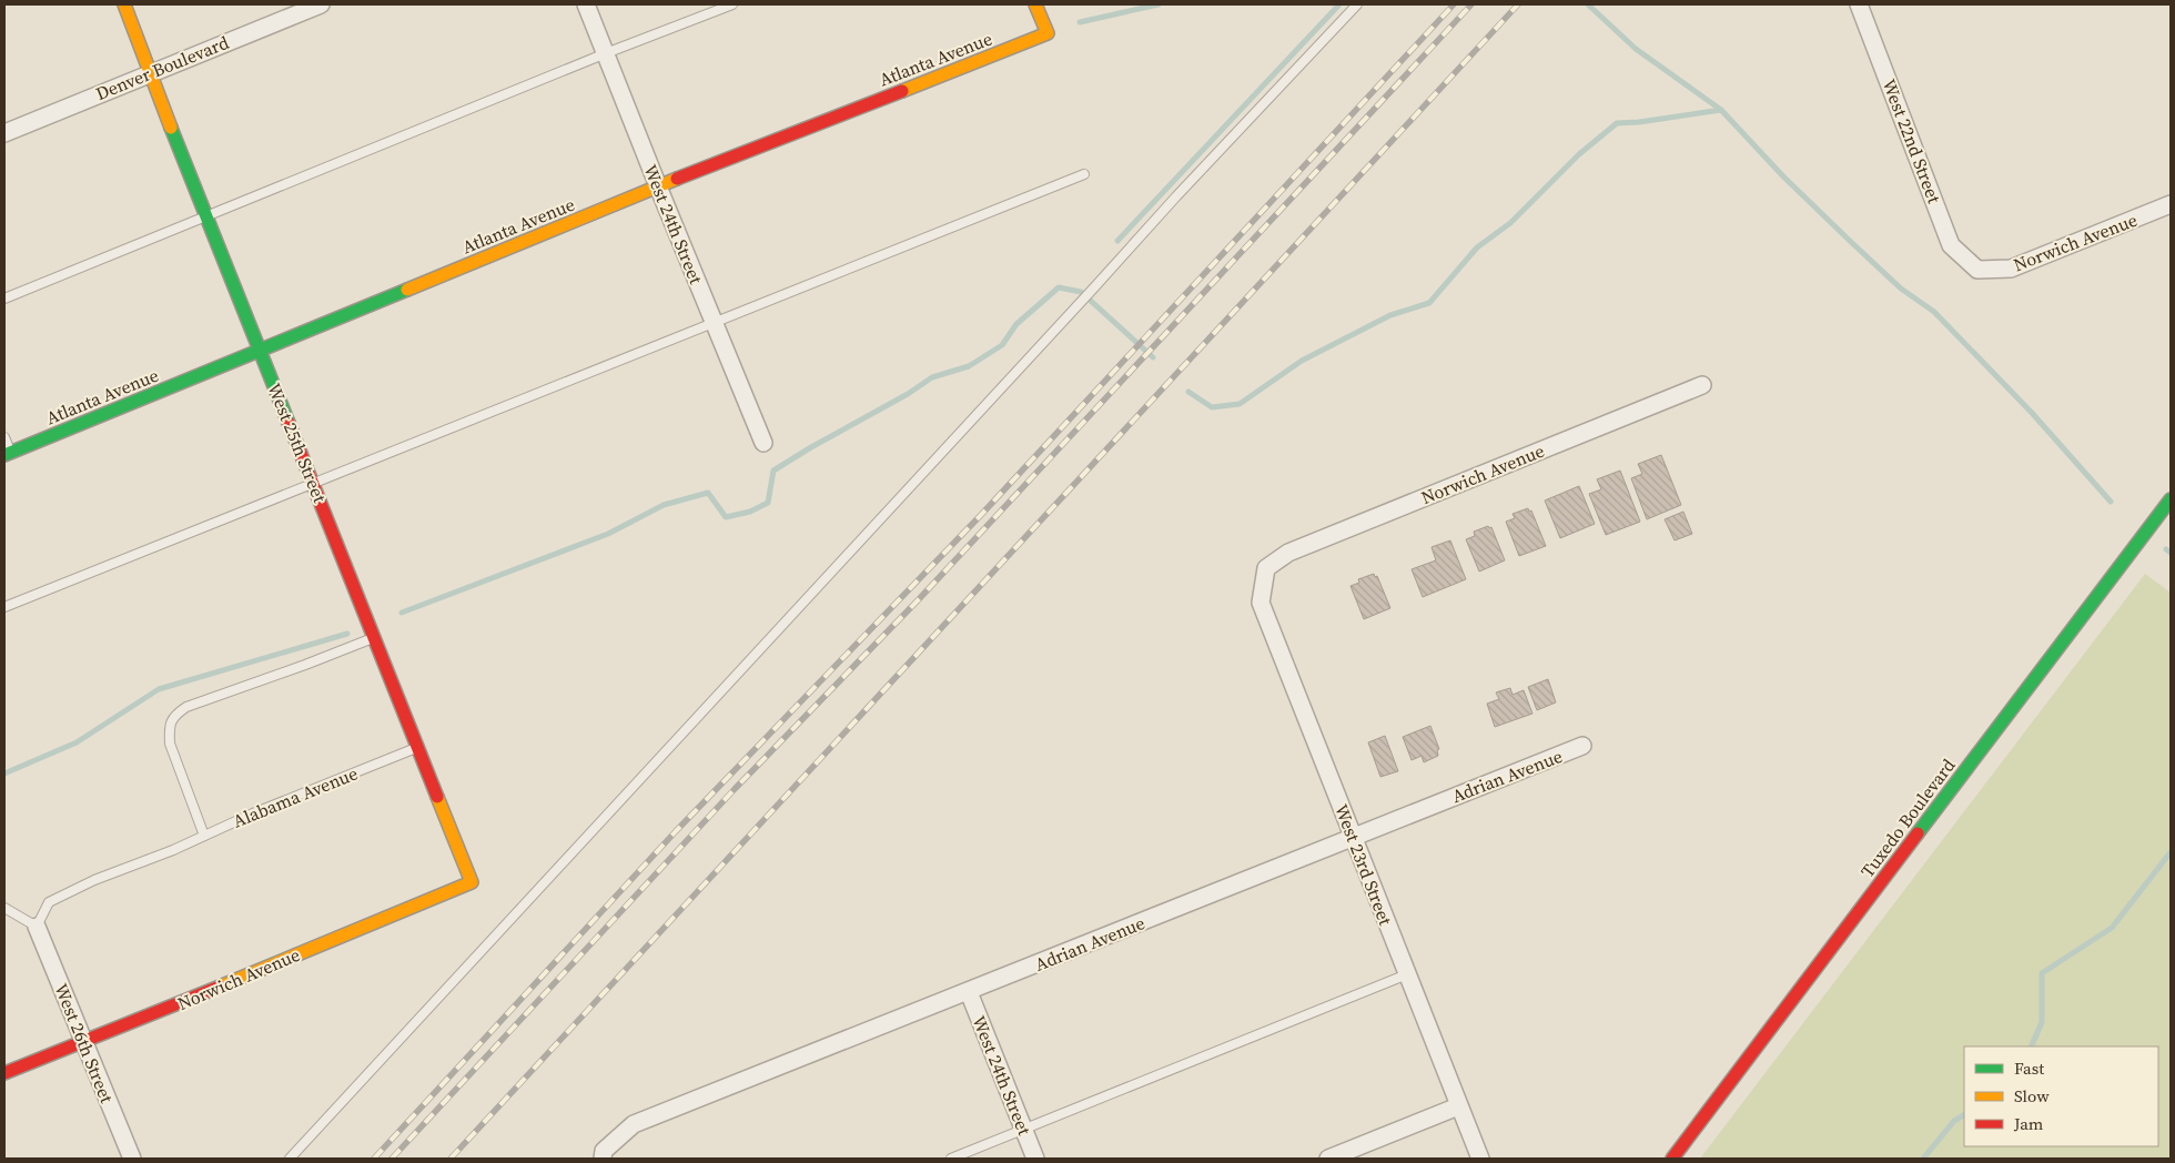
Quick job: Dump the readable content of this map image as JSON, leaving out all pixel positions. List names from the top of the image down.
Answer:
{
  "streets": {
    "street": [
      "Atlanta Avenue",
      "Denver Boulevard",
      "West 22nd Street",
      "West 24th Street",
      "Norwich Avenue",
      "West 25th Street",
      "Adrian Avenue",
      "Tuxedo Boulevard",
      "West 23rd Street",
      "West 26th Street"
    ],
    "lane": ["Alabama Avenue"]
  },
  "crossings": [
    ["Atlanta Avenue", "West 24th Street"],
    ["Atlanta Avenue", "West 25th Street"],
    ["Denver Boulevard", "West 25th Street"],
    ["West 22nd Street", "Norwich Avenue"],
    ["West 24th Street", "Adrian Avenue"],
    ["Norwich Avenue", "West 25th Street"],
    ["Norwich Avenue", "West 23rd Street"],
    ["Norwich Avenue", "West 26th Street"],
    ["West 25th Street", "Alabama Avenue"],
    ["Adrian Avenue", "West 23rd Street"],
    ["Alabama Avenue", "West 26th Street"]
  ],
  "legend": ["Fast", "Slow", "Jam"]
}
